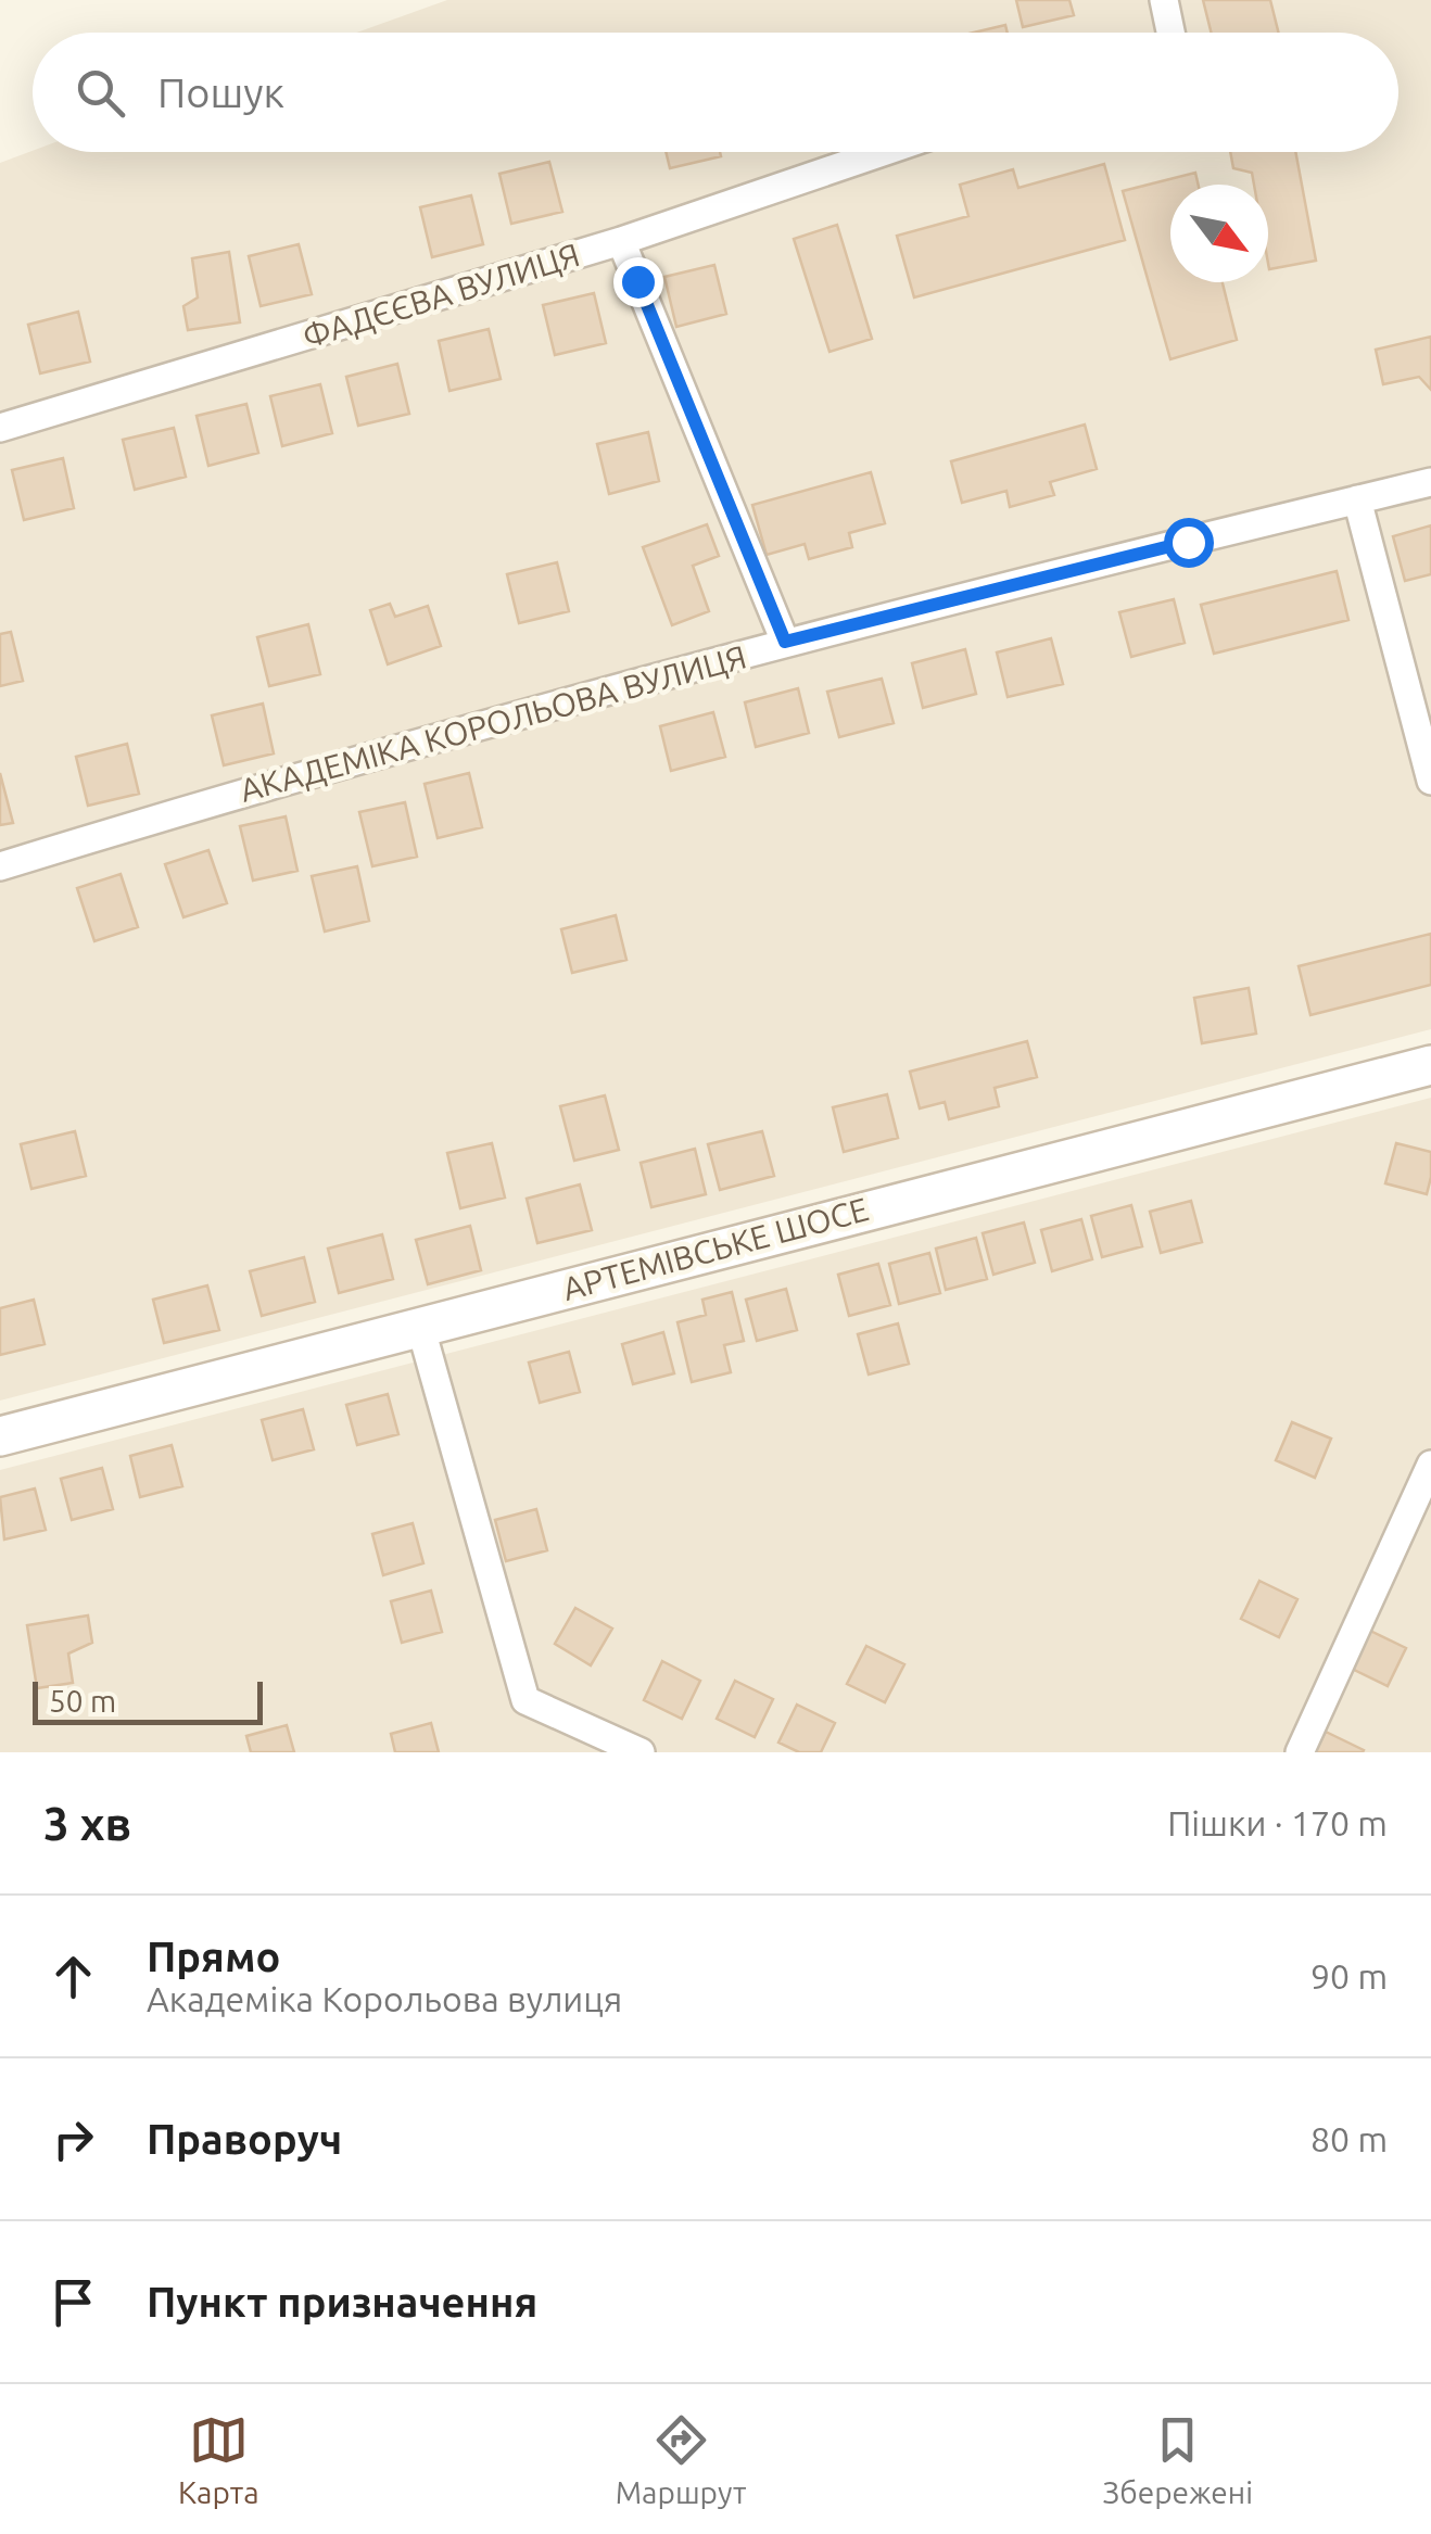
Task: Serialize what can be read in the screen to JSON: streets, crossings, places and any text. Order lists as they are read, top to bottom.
{
  "streets": {
    "main road": ["АРТЕМІВСЬКЕ ШОСЕ"],
    "street": ["ФАДЄЄВА ВУЛИЦЯ", "АКАДЕМІКА КОРОЛЬОВА ВУЛИЦЯ"]
  },
  "scale_bar": "50 m",
  "north": "bottom right",
  "page": {
    "search": "Пошук",
    "scale": "50 m",
    "heading": ["3 хв", "Пішки · 170 m"],
    "list": [
      ["Прямо", "Академіка Корольова вулиця", "90 m"],
      ["Праворуч", "80 m"],
      "Пункт призначення"
    ],
    "nav": ["Карта", "Маршрут", "Збережені"]
  }
}
